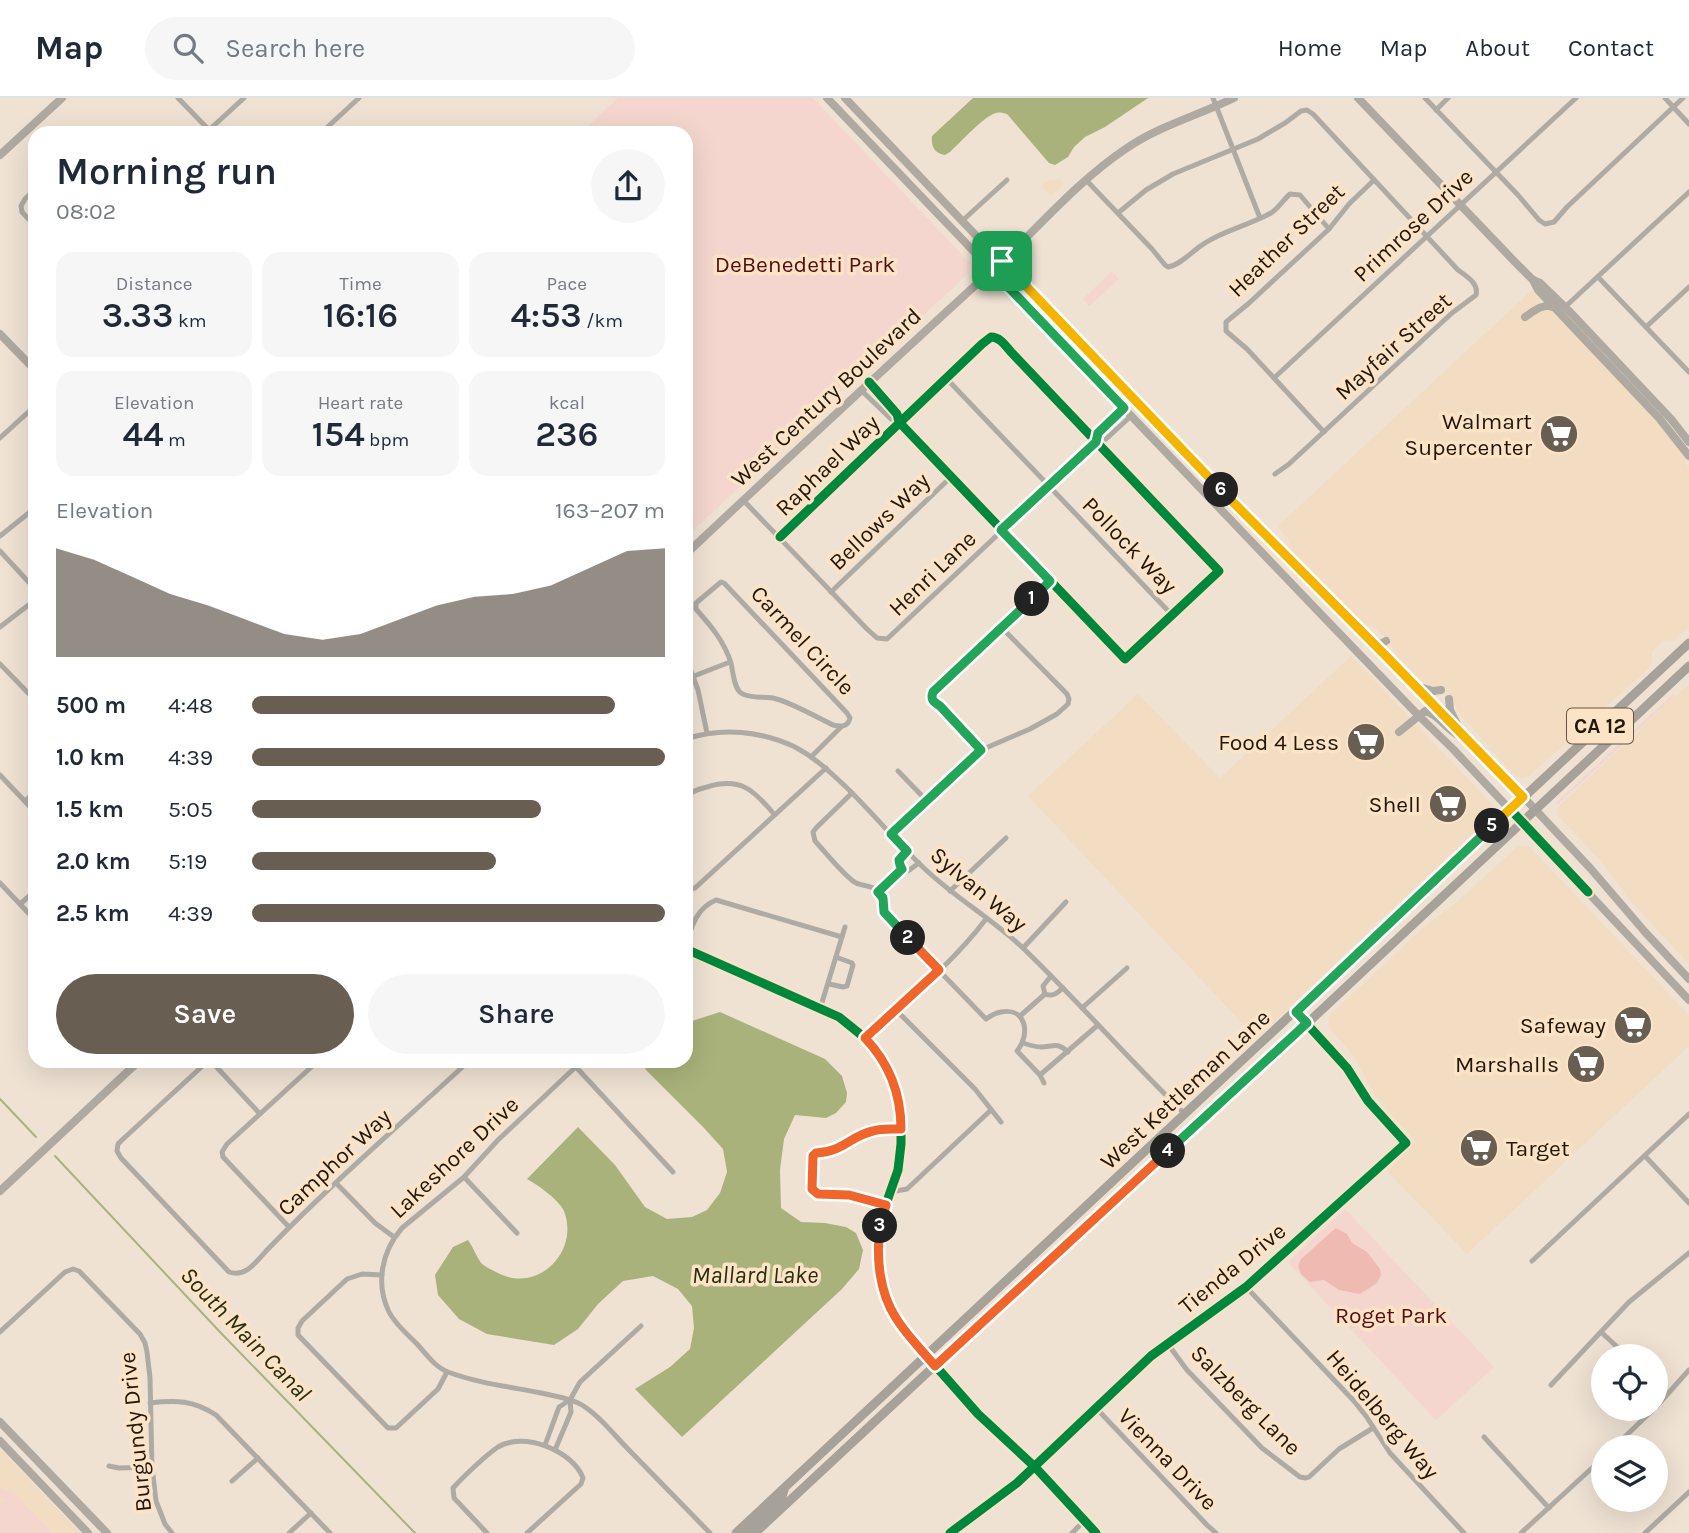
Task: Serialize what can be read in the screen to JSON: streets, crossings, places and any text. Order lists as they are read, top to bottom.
{
  "streets": {
    "main road": ["West Century Boulevard", "CA 12", "West Kettleman Lane"],
    "street": [
      "Primrose Drive",
      "Heather Street",
      "Mayfair Street",
      "Raphael Way",
      "Bellows Way",
      "Pollock Way",
      "Henri Lane",
      "Carmel Circle",
      "Sylvan Way",
      "Lakeshore Drive",
      "Camphor Way",
      "Tienda Drive",
      "Salzberg Lane",
      "Heidelberg Way",
      "Burgundy Drive",
      "Vienna Drive"
    ]
  },
  "crossings": [
    ["Primrose Drive", "Heather Street"],
    ["Primrose Drive", "Mayfair Street"],
    ["Raphael Way", "Pollock Way"],
    ["Raphael Way", "Henri Lane"],
    ["Bellows Way", "Henri Lane"],
    ["Pollock Way", "Henri Lane"],
    ["Sylvan Way", "West Kettleman Lane"],
    ["West Kettleman Lane", "Tienda Drive"],
    ["Tienda Drive", "Salzberg Lane"],
    ["Tienda Drive", "Heidelberg Way"],
    ["Tienda Drive", "Vienna Drive"],
    ["Salzberg Lane", "Heidelberg Way"]
  ],
  "water": ["Mallard Lake", "South Main Canal"],
  "parks": ["DeBenedetti Park", "Roget Park"],
  "places": {
    "supermarket": [
      "Walmart Supercenter",
      "Food 4 Less",
      "Shell",
      "Safeway",
      "Marshalls",
      "Target"
    ]
  },
  "page": {
    "header": "Map",
    "search": "Search here",
    "nav": [
      "Home",
      "Map",
      "About",
      "Contact"
    ],
    "heading": ["Morning run", "08:02"],
    "stats": [
      ["Distance", "3.33 km"],
      ["Time", "16:16"],
      ["Pace", "4:53 /km"],
      ["Elevation", "44 m"],
      ["Heart rate", "154 bpm"],
      ["kcal", "236"]
    ],
    "pins": [
      "6",
      "1",
      "5",
      "2",
      "4",
      "3"
    ],
    "chart": ["Elevation", "163–207 m"],
    "list": [
      {
        "name": "500 m",
        "note": "4:48"
      },
      {
        "name": "1.0 km",
        "note": "4:39"
      },
      {
        "name": "1.5 km",
        "note": "5:05"
      },
      {
        "name": "2.0 km",
        "note": "5:19"
      },
      {
        "name": "2.5 km",
        "note": "4:39"
      }
    ],
    "buttons": ["Save", "Share"]
  }
}
